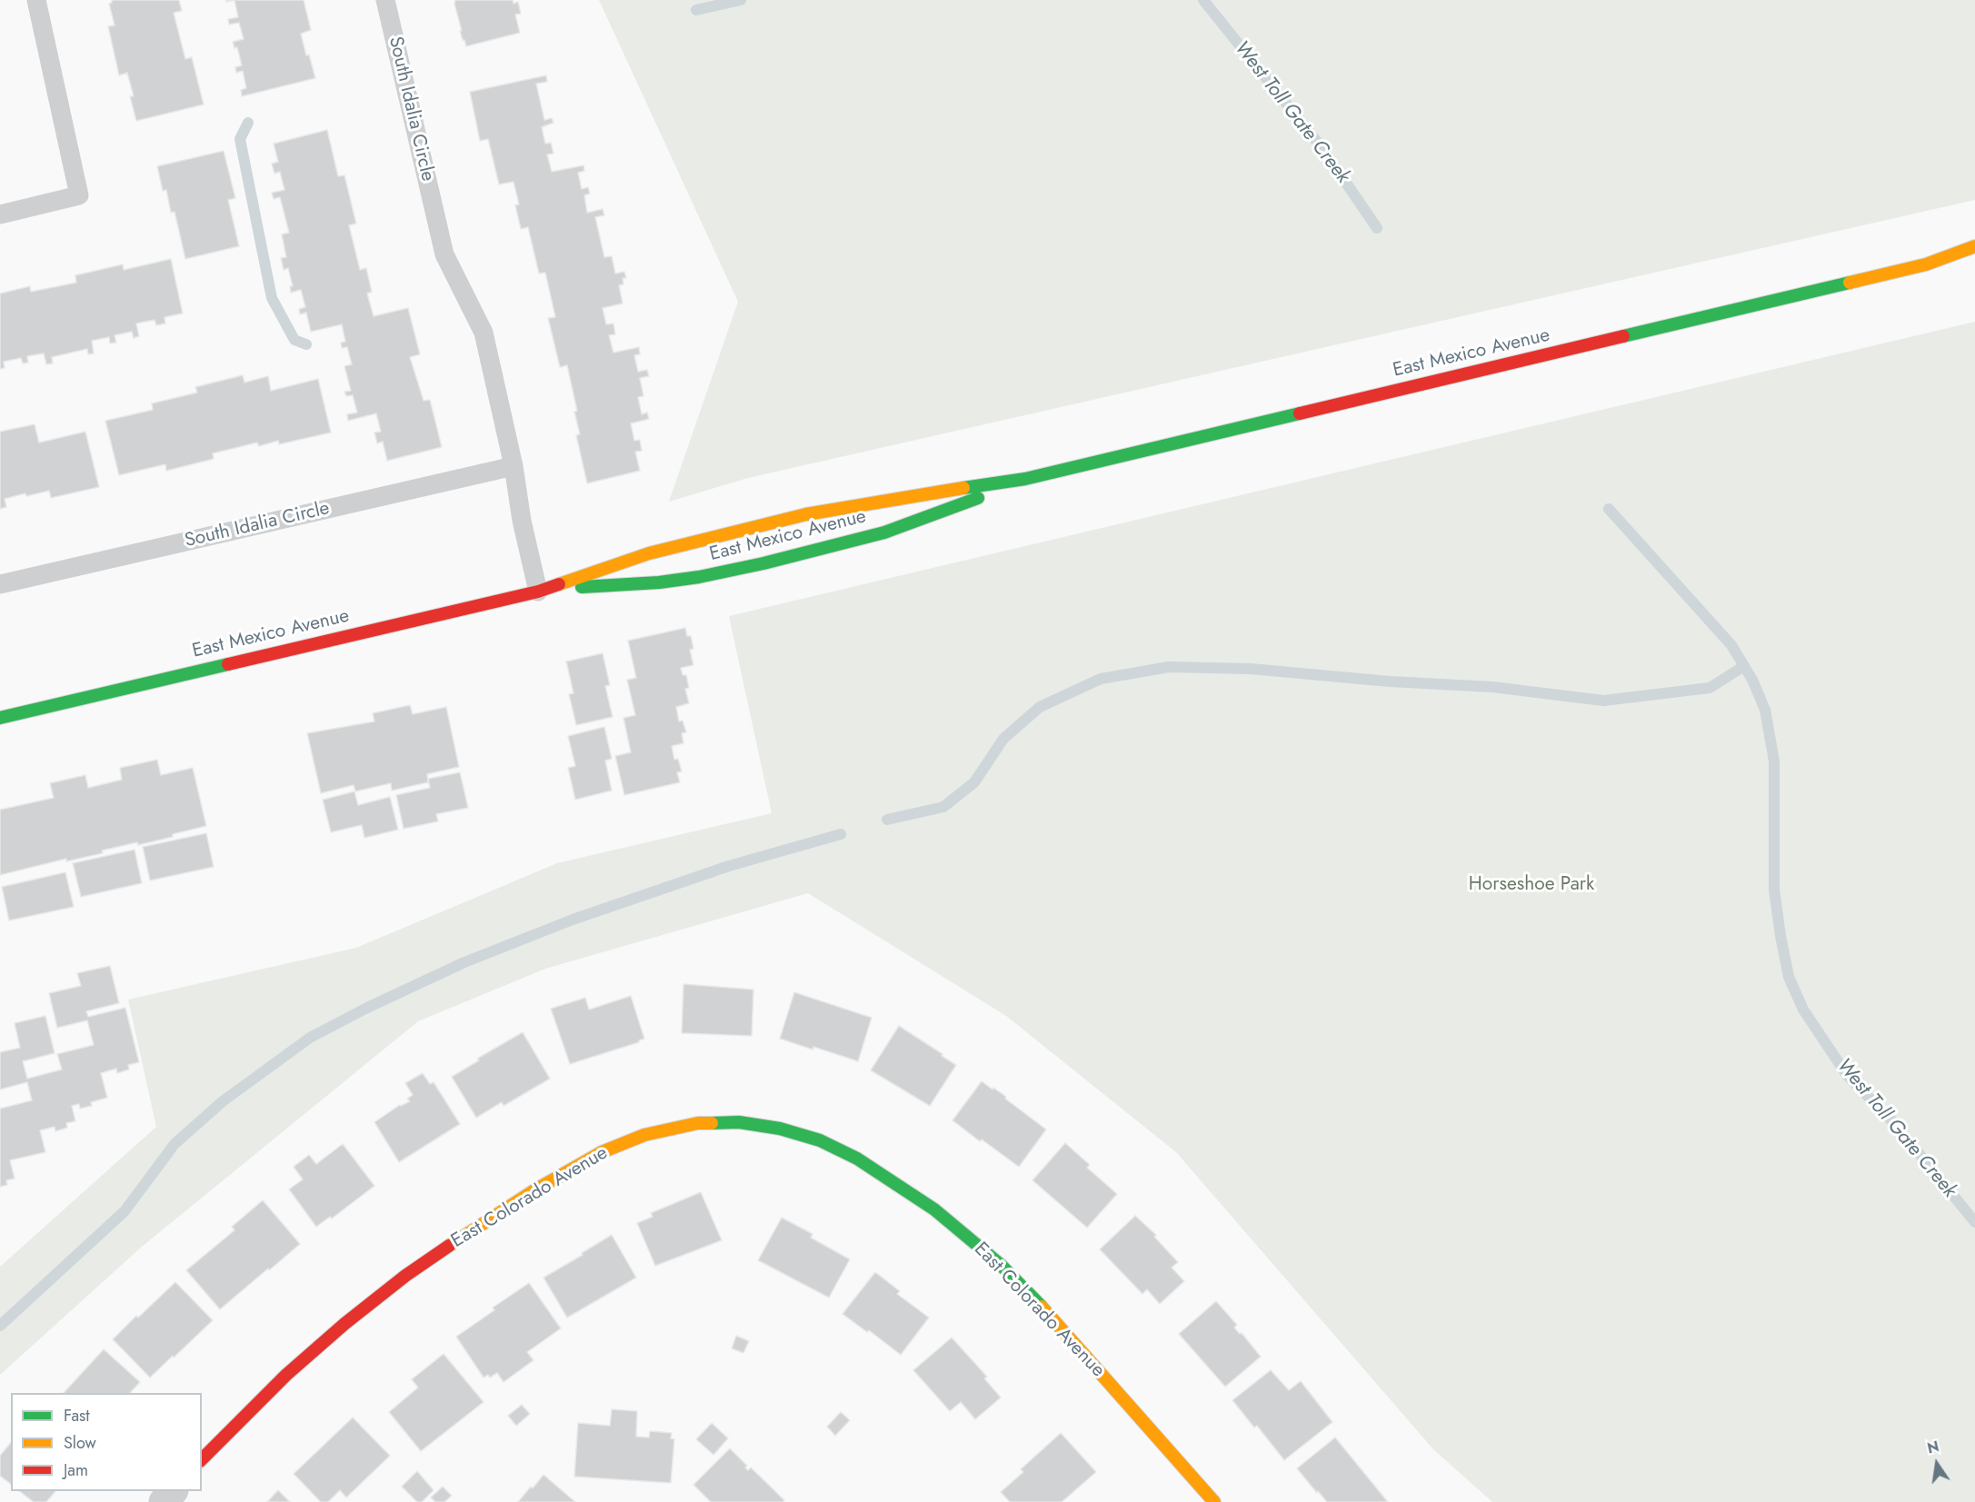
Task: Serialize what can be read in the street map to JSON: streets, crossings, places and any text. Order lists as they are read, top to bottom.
{
  "streets": {
    "street": ["East Mexico Avenue", "East Colorado Avenue"],
    "lane": ["South Idalia Circle"]
  },
  "crossings": [
    ["South Idalia Circle", "East Mexico Avenue"]
  ],
  "water": ["West Toll Gate Creek"],
  "parks": ["Horseshoe Park"],
  "legend": ["Fast", "Slow", "Jam"],
  "north": "top"
}
